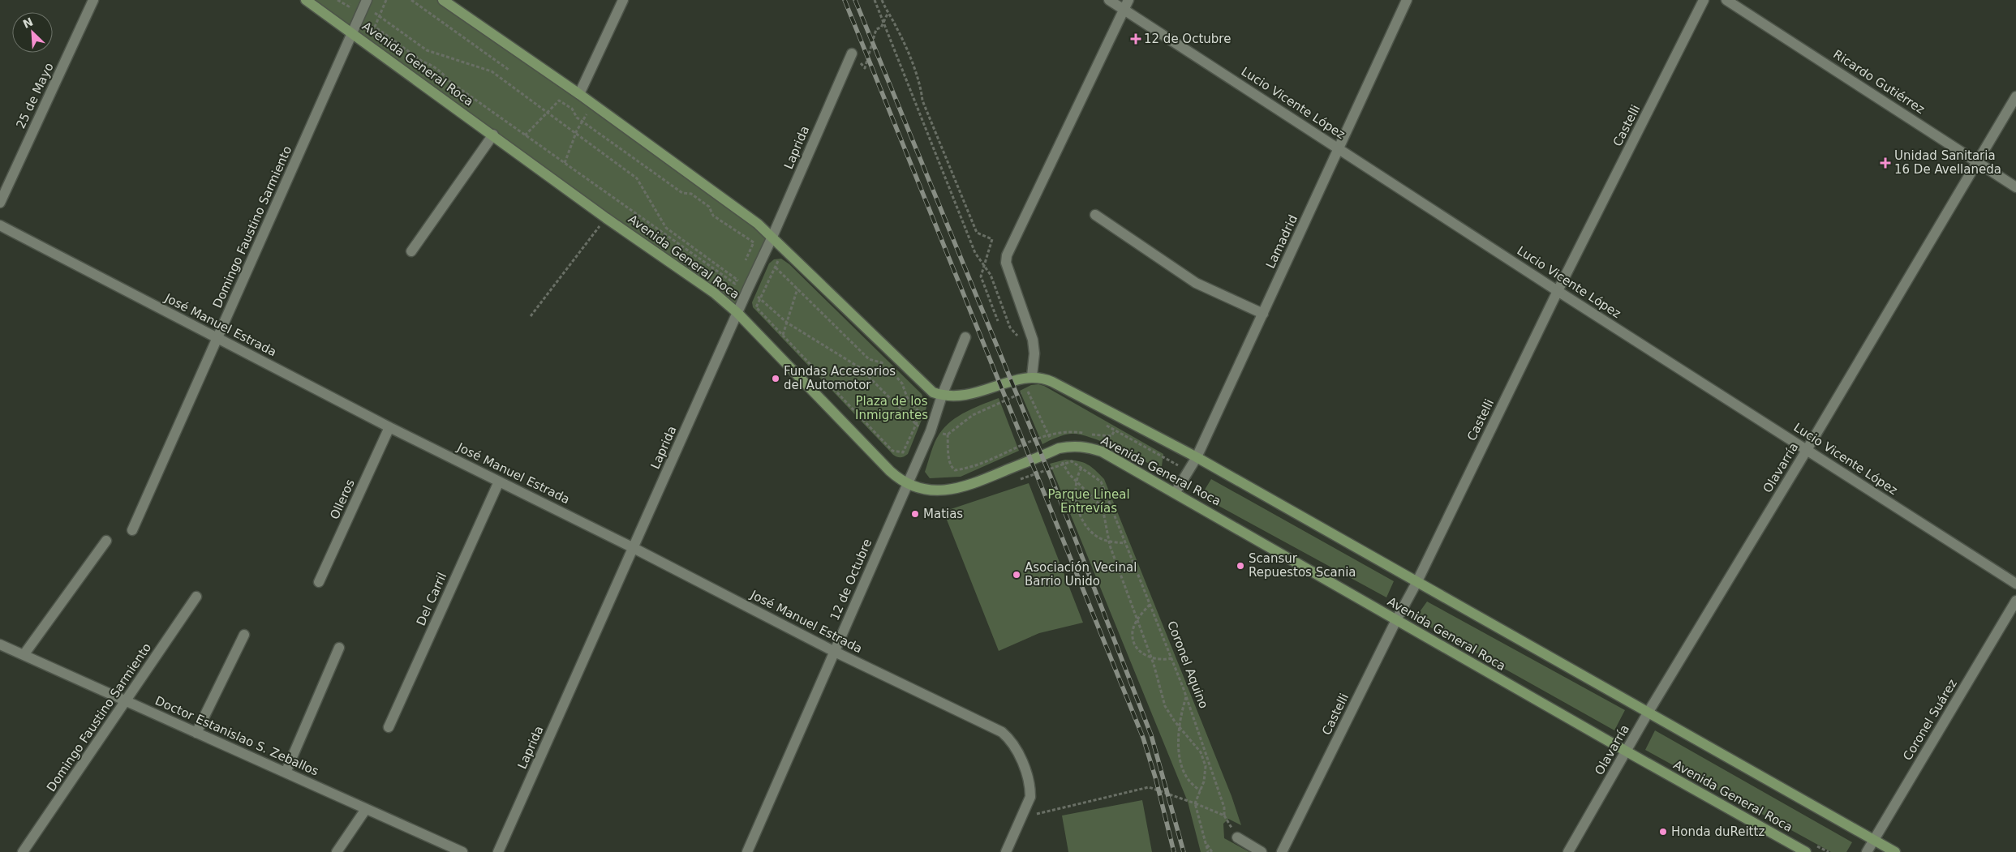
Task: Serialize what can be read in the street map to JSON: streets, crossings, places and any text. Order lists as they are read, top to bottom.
{
  "streets": {
    "main road": ["Avenida General Roca"],
    "street": [
      "Ricardo Gutiérrez",
      "25 de Mayo",
      "Lucio Vicente López",
      "Castelli",
      "Laprida",
      "Domingo Faustino Sarmiento",
      "Lamadrid",
      "José Manuel Estrada",
      "Olavarría",
      "Olleros",
      "12 de Octubre",
      "Del Carril",
      "Coronel Suárez",
      "Doctor Estanislao S. Zeballos"
    ],
    "path": ["Coronel Aquino"]
  },
  "crossings": [
    ["Avenida General Roca", "Castelli"],
    ["Avenida General Roca", "Laprida"],
    ["Avenida General Roca", "Domingo Faustino Sarmiento"],
    ["Avenida General Roca", "Lamadrid"],
    ["Avenida General Roca", "Olavarría"],
    ["Avenida General Roca", "12 de Octubre"],
    ["Ricardo Gutiérrez", "Olavarría"],
    ["Lucio Vicente López", "Castelli"],
    ["Lucio Vicente López", "Lamadrid"],
    ["Lucio Vicente López", "Olavarría"],
    ["Laprida", "José Manuel Estrada"],
    ["Domingo Faustino Sarmiento", "José Manuel Estrada"],
    ["Domingo Faustino Sarmiento", "Doctor Estanislao S. Zeballos"],
    ["José Manuel Estrada", "Olleros"],
    ["José Manuel Estrada", "12 de Octubre"],
    ["José Manuel Estrada", "Del Carril"]
  ],
  "parks": ["Plaza de los Inmigrantes", "Parque Lineal Entrevías"],
  "places": {
    "health": ["12 de Octubre", "Unidad Sanitaria 16 De Avellaneda"],
    "other": [
      "Fundas Accesorios del Automotor",
      "Matias",
      "Scansur Repuestos Scania",
      "Asociación Vecinal Barrio Unido",
      "Honda duReittz"
    ]
  },
  "north": "top left"
}
